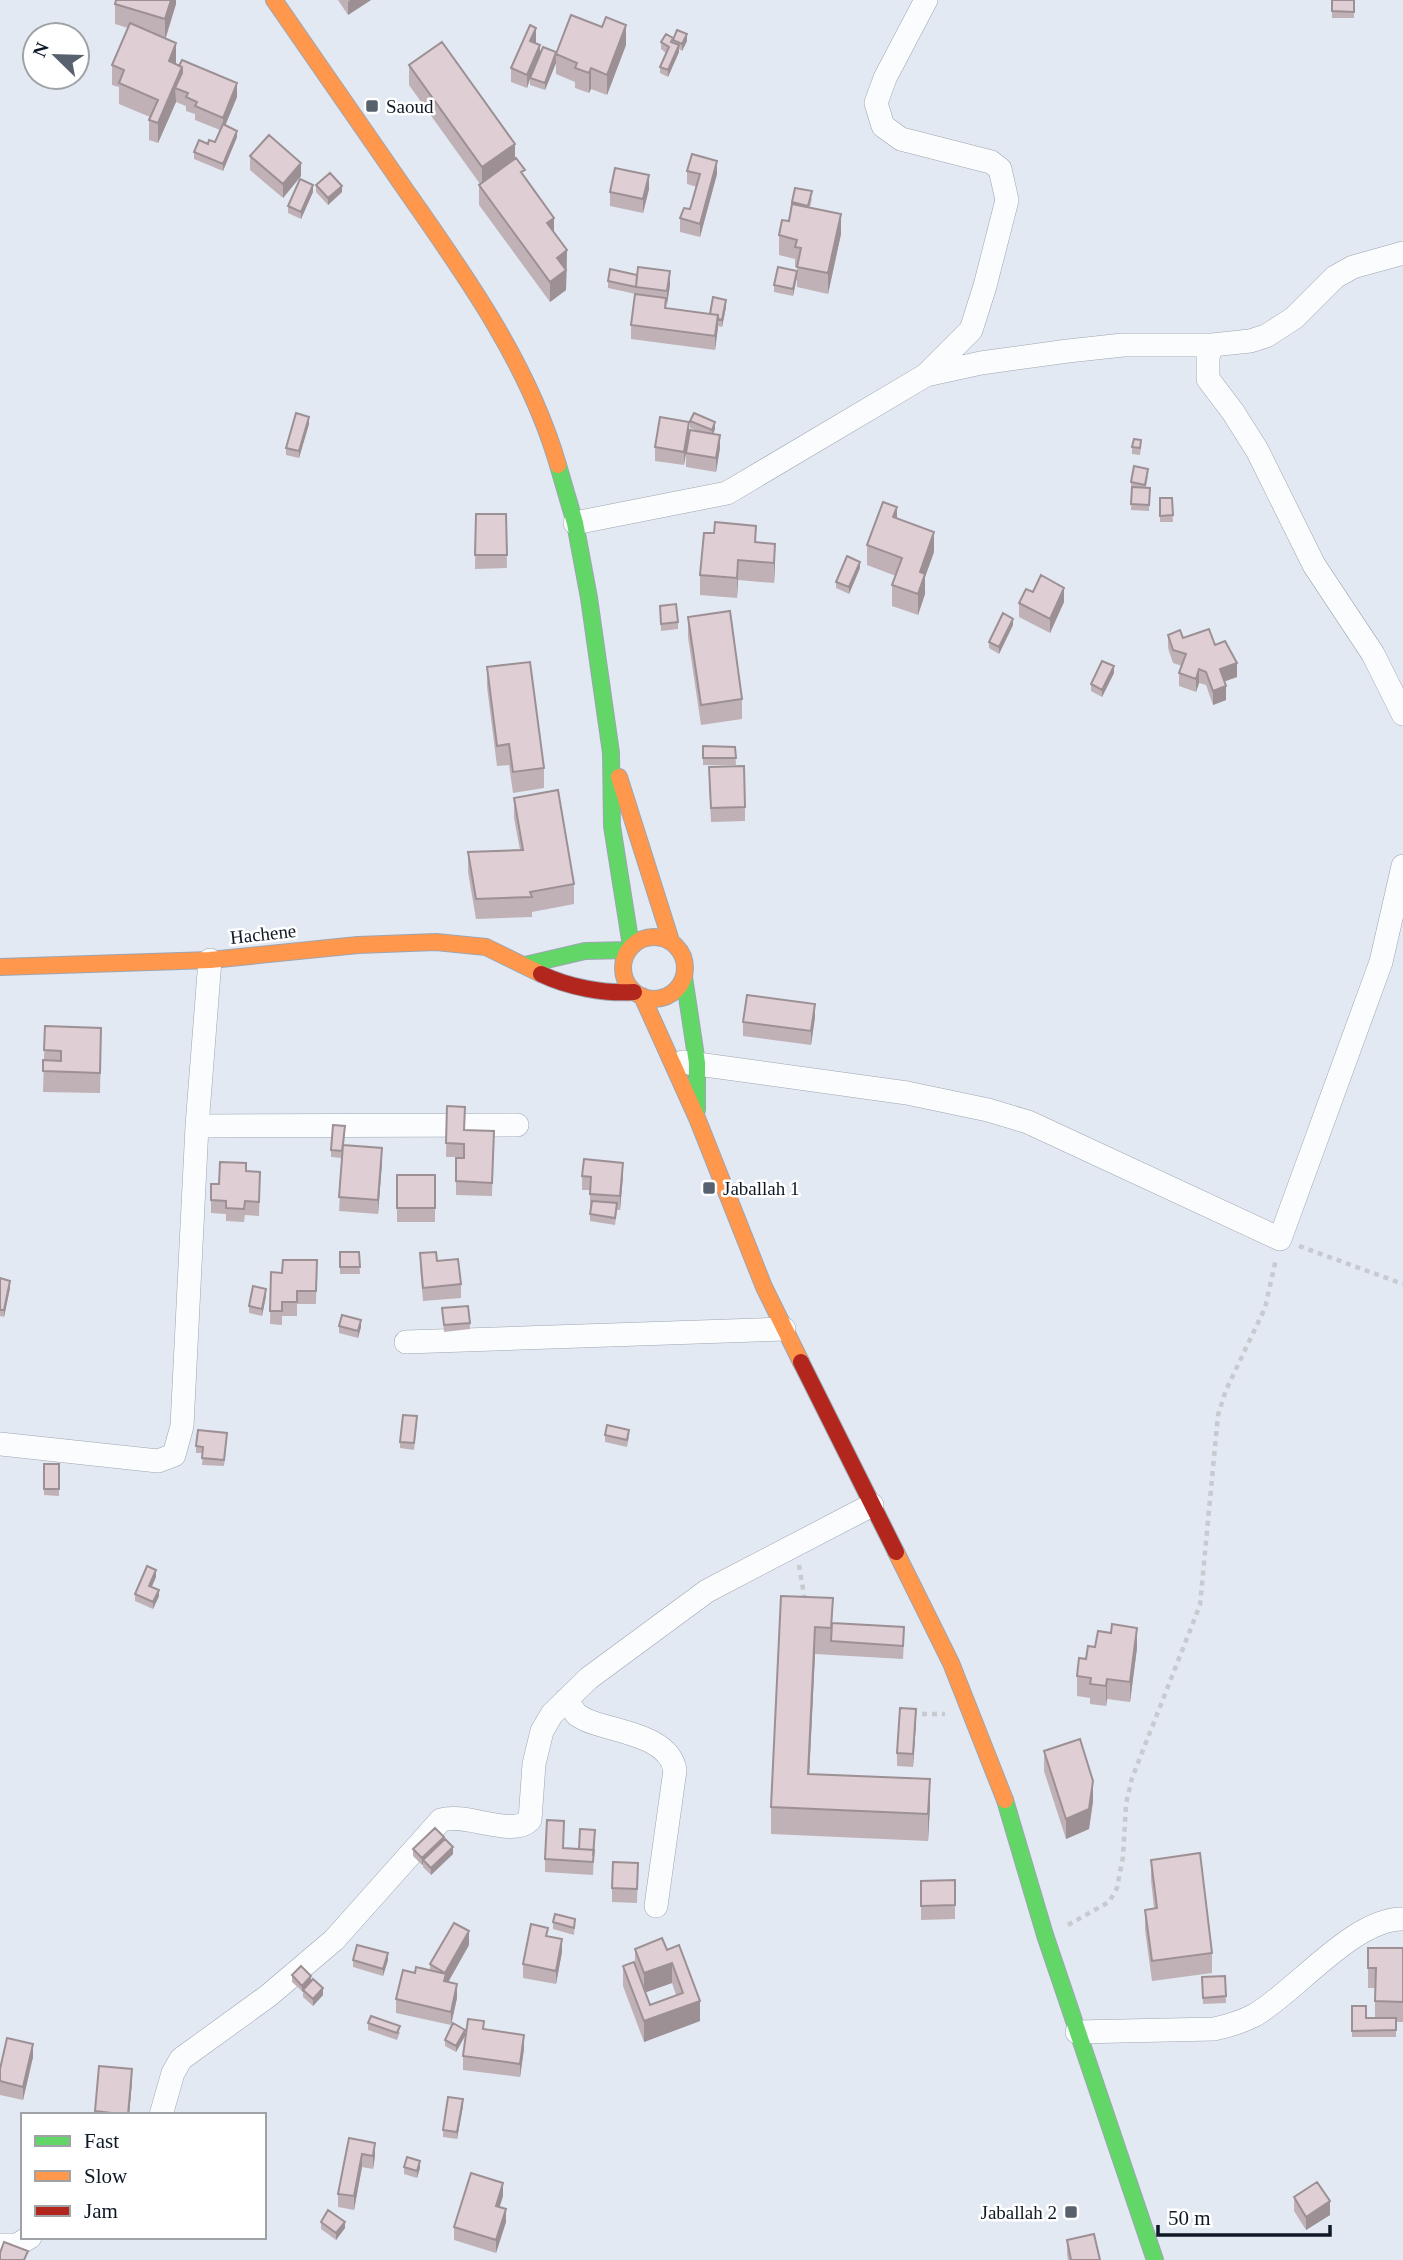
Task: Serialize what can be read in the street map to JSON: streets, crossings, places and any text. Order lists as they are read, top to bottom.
{
  "streets": {
    "main road": ["Hachene"]
  },
  "places": {
    "transit": ["Saoud", "Jaballah 1", "Jaballah 2"]
  },
  "legend": ["Fast", "Slow", "Jam"],
  "scale_bar": "50 m",
  "north": "top left"
}
